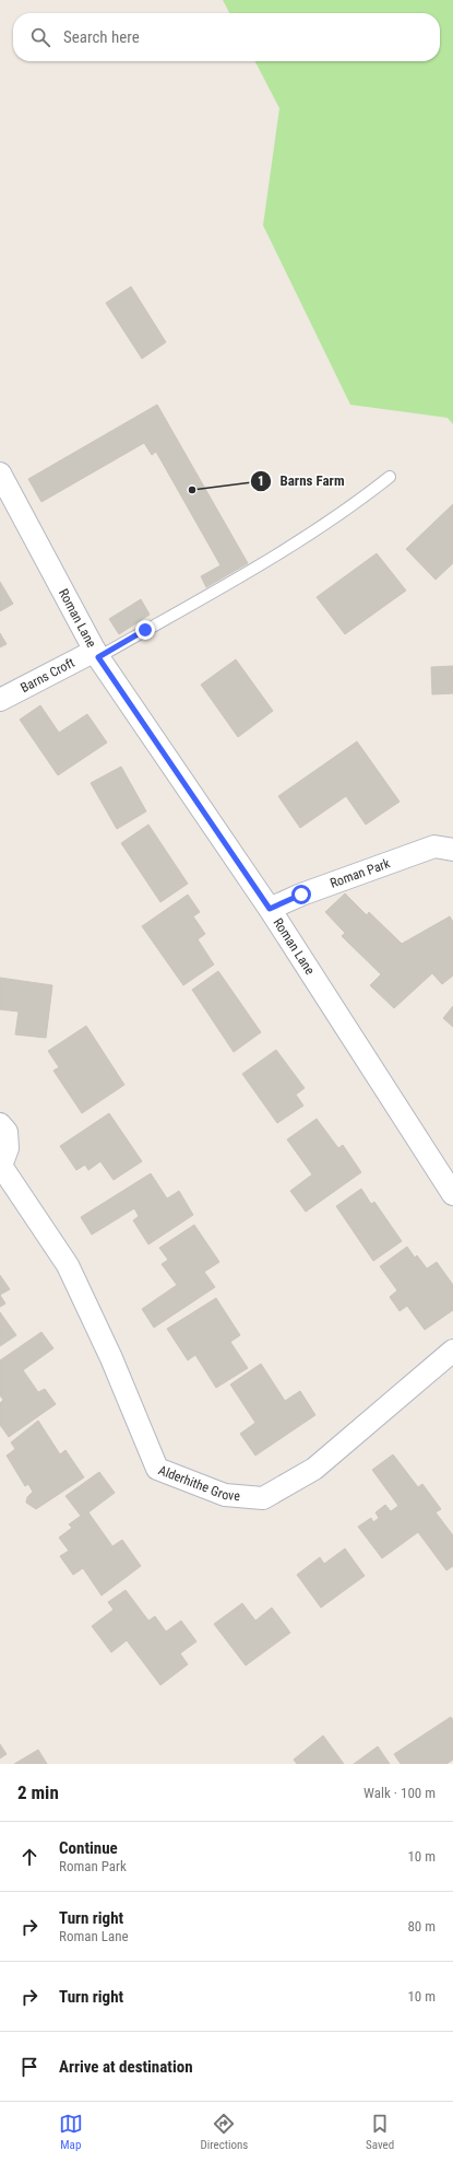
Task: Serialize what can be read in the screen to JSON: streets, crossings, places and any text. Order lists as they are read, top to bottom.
{
  "streets": {
    "street": [
      "Roman Lane",
      "Barns Croft",
      "Roman Park",
      "Alderhithe Grove"
    ]
  },
  "crossings": [
    ["Roman Lane", "Barns Croft"],
    ["Roman Lane", "Roman Park"]
  ],
  "places": ["Barns Farm"],
  "page": {
    "search": "Search here",
    "heading": ["2 min", "Walk · 100 m"],
    "list": [
      ["Continue", "Roman Park", "10 m"],
      ["Turn right", "Roman Lane", "80 m"],
      ["Turn right", "10 m"],
      "Arrive at destination"
    ],
    "nav": ["Map", "Directions", "Saved"]
  }
}
